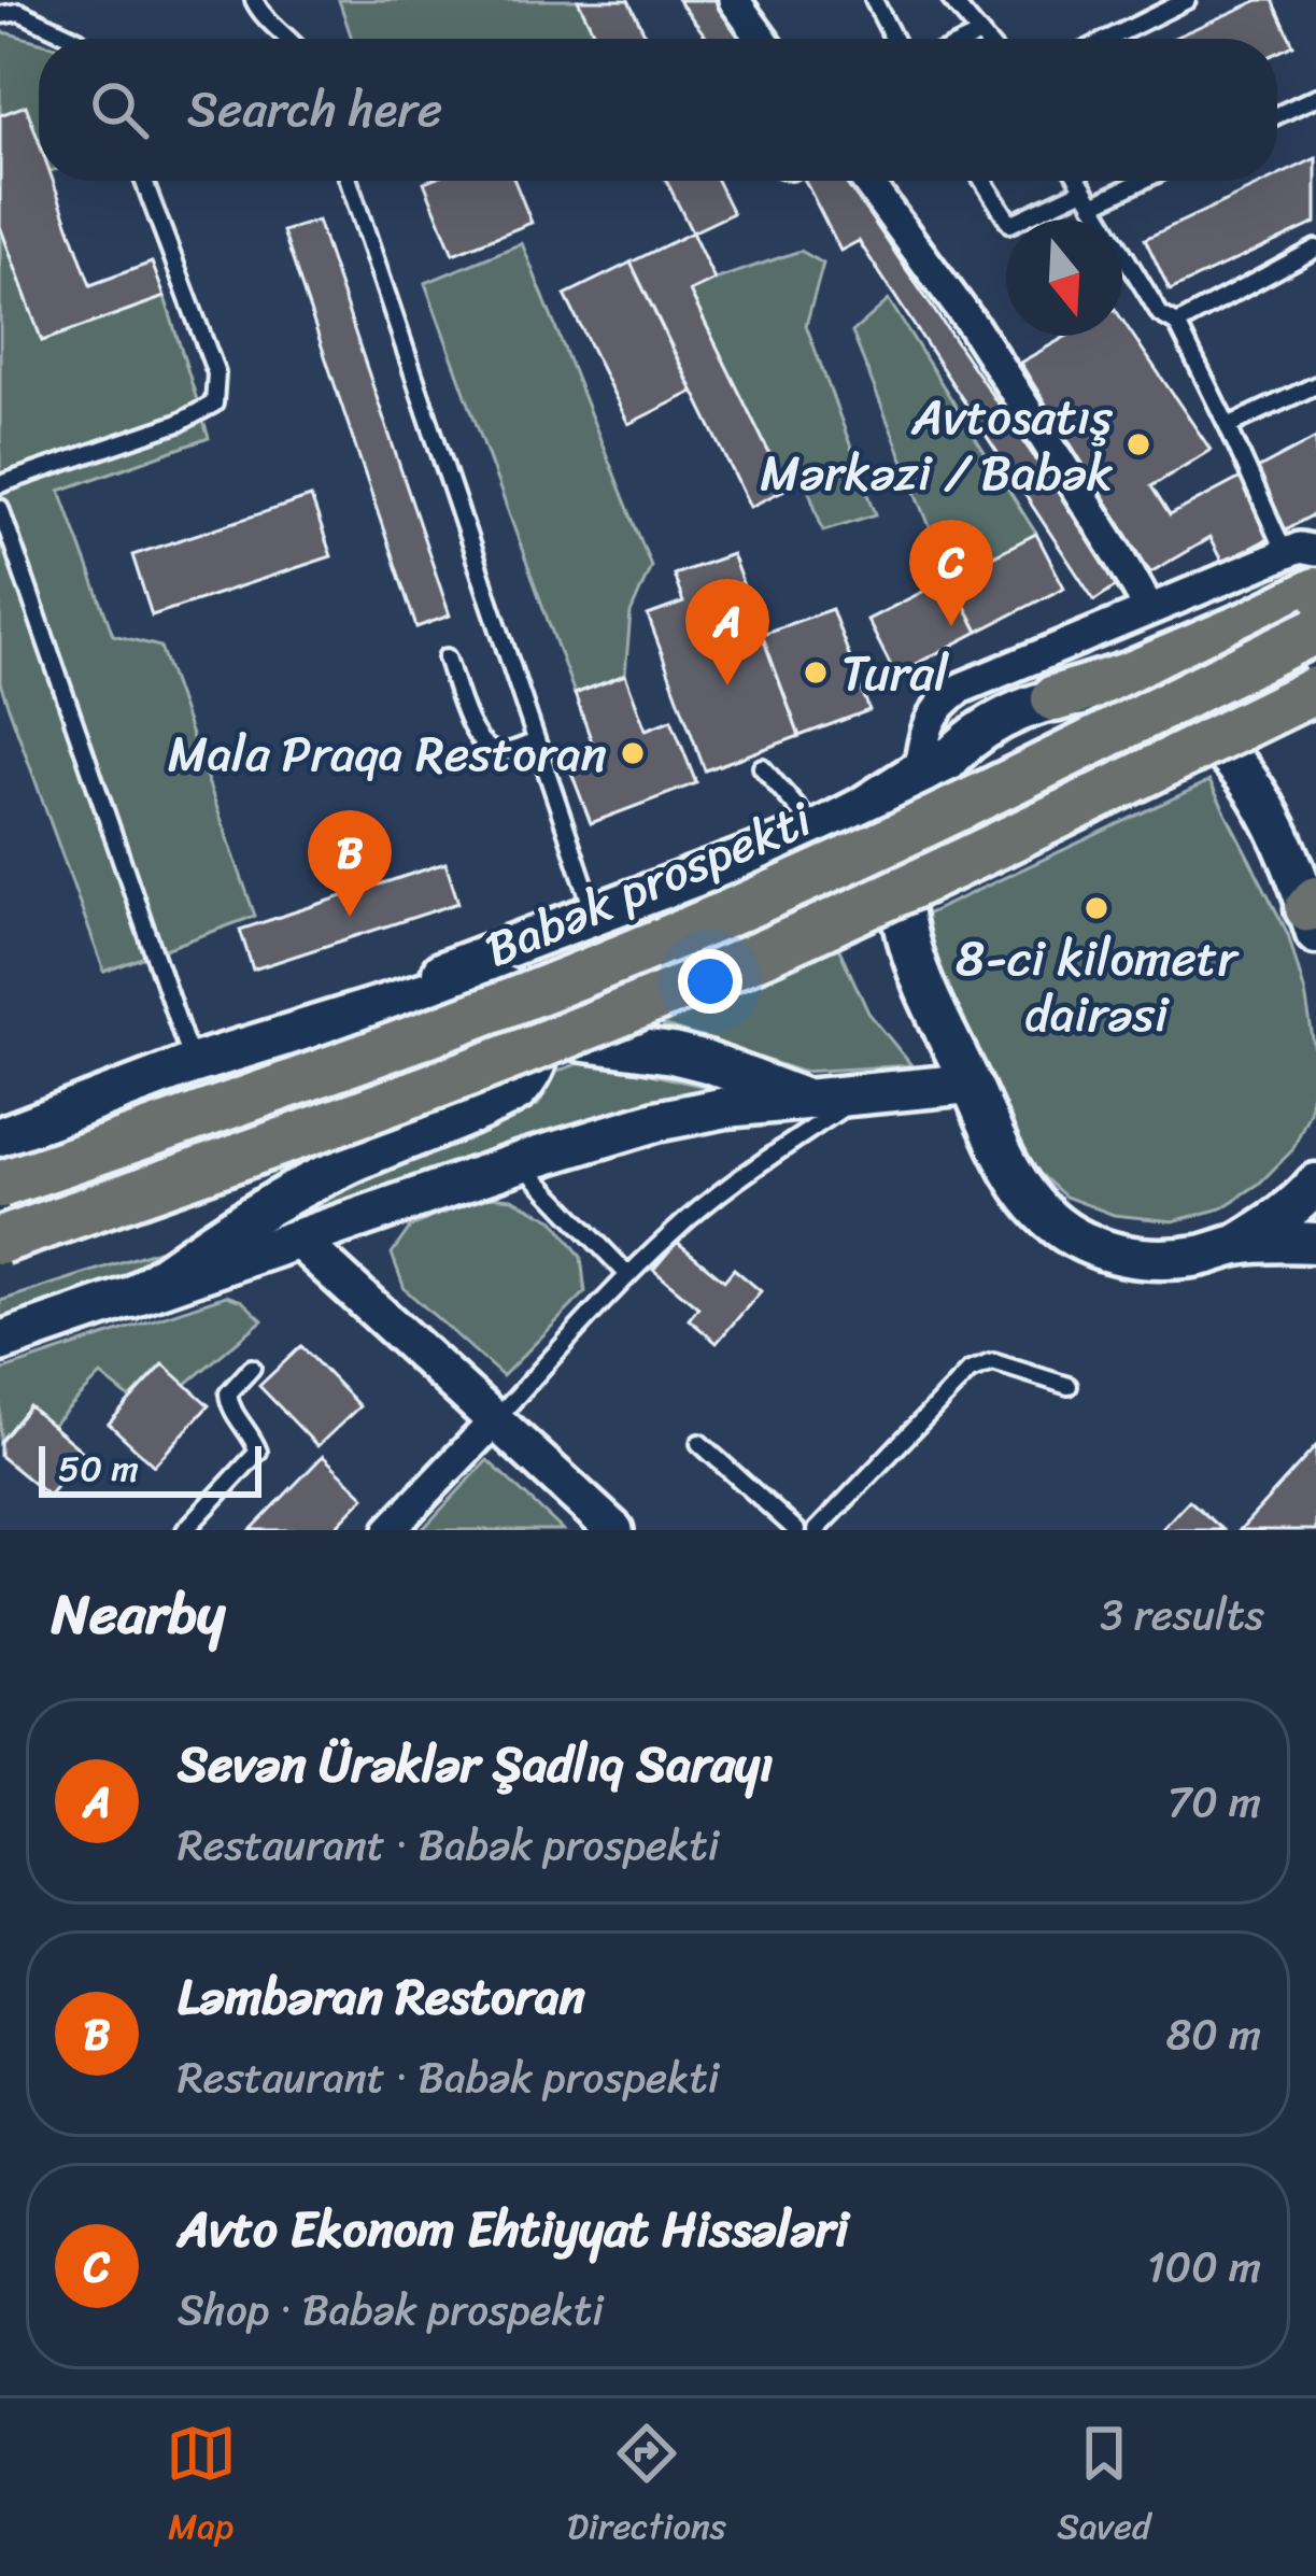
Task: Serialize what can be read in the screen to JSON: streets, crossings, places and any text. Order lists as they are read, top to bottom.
{
  "streets": {
    "main road": ["Babək prospekti"]
  },
  "places": [
    "Avtosatış Mərkəzi / Babək",
    "Tural",
    "Mala Praqa Restoran",
    "8-ci kilometr dairəsi"
  ],
  "scale_bar": "50 m",
  "north": "bottom",
  "page": {
    "search": "Search here",
    "pins": ["C", "A", "B"],
    "scale": "50 m",
    "heading": ["Nearby", "3 results"],
    "list": [
      {
        "mark": "A",
        "name": "Sevən Ürəklər Şadlıq Sarayı",
        "note": "Restaurant · Babək prospekti",
        "value": "70 m"
      },
      {
        "mark": "B",
        "name": "Ləmbəran Restoran",
        "note": "Restaurant · Babək prospekti",
        "value": "80 m"
      },
      {
        "mark": "C",
        "name": "Avto Ekonom Ehtiyyat Hissələri",
        "note": "Shop · Babək prospekti",
        "value": "100 m"
      }
    ],
    "nav": ["Map", "Directions", "Saved"]
  }
}
